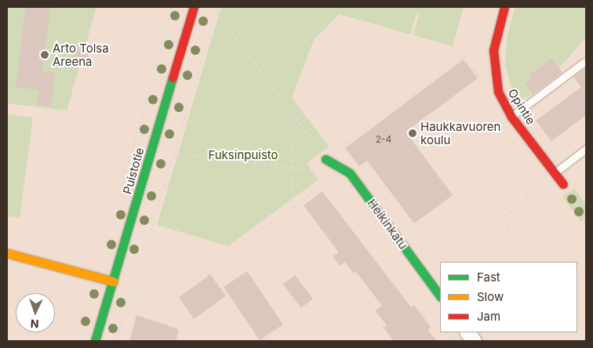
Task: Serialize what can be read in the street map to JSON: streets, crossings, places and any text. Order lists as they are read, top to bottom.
{
  "streets": {
    "street": ["Opintie", "Puistotie", "Heikinkatu"]
  },
  "parks": ["Fuksinpuisto"],
  "places": ["Arto Tolsa Areena", "Haukkavuoren koulu"],
  "house_numbers": ["2-4"],
  "legend": ["Fast", "Slow", "Jam"],
  "north": "bottom"
}
